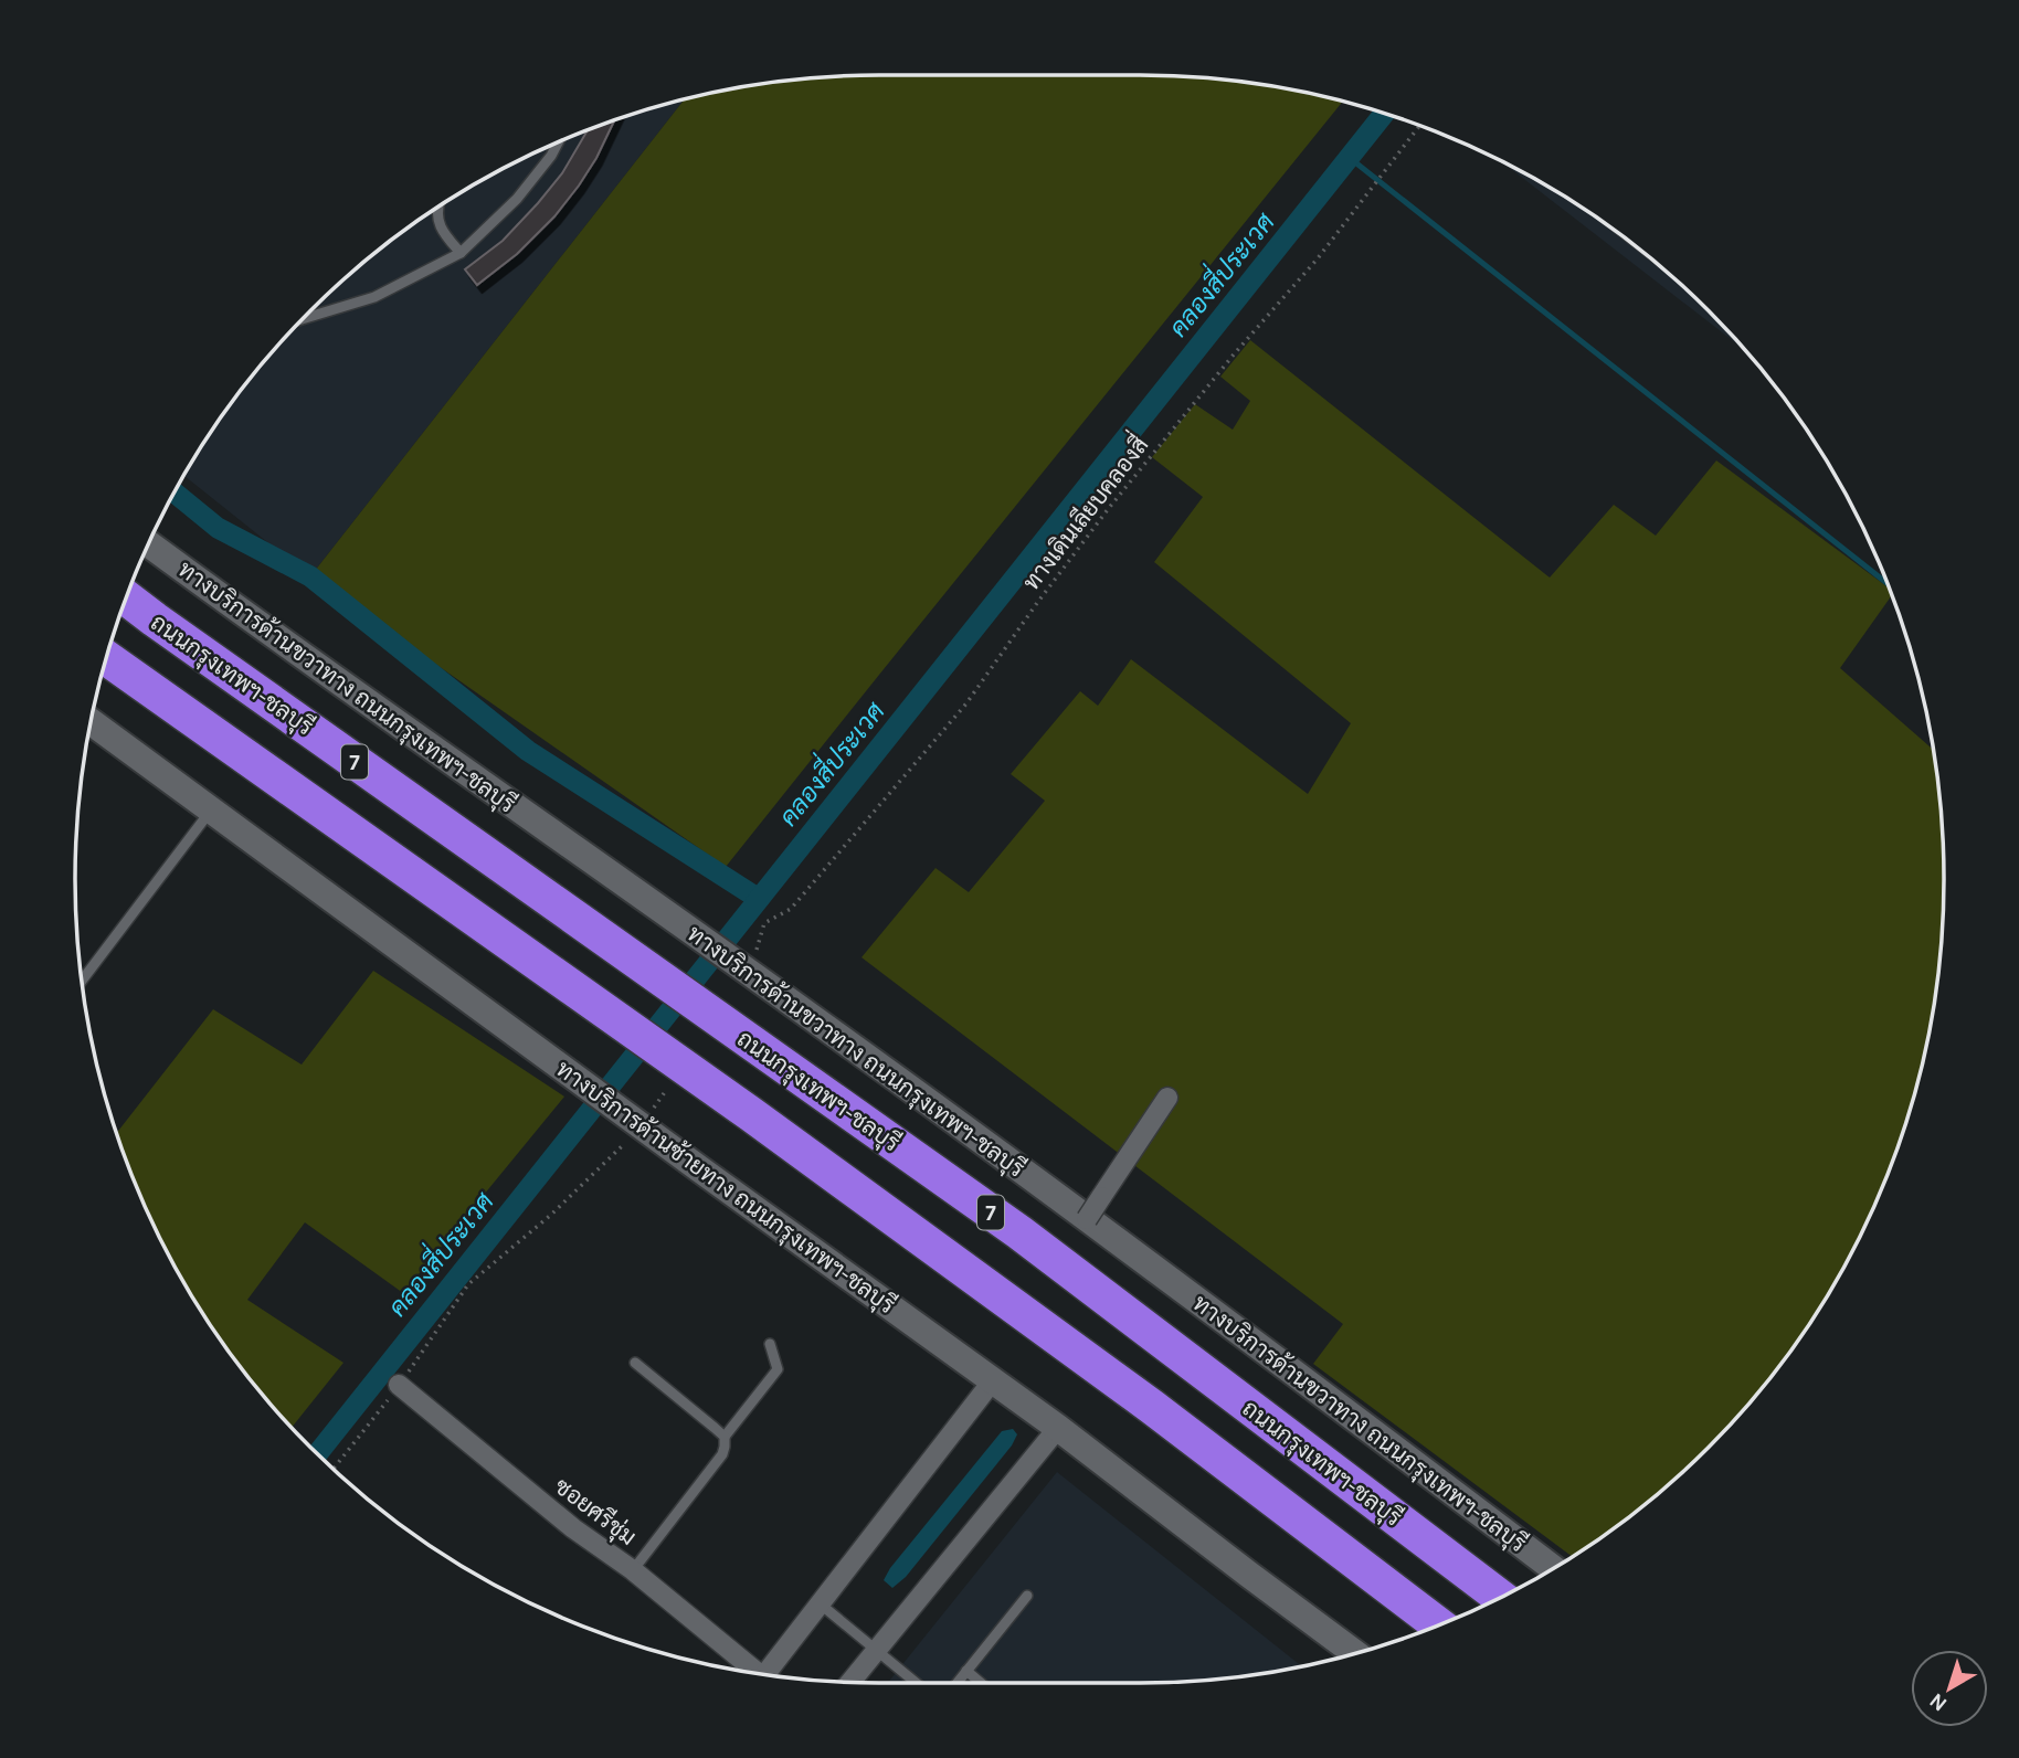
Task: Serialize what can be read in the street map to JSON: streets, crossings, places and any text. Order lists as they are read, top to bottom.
{
  "streets": {
    "highway": ["ถนนกรุงเทพฯ-ชลบุรี", "7"],
    "main road": ["ทางบริการด้านขวาทาง ถนนกรุงเทพฯ-ชลบุรี", "ทางบริการด้านซ้ายทาง ถนนกรุงเทพฯ-ชลบุรี"],
    "street": ["ซอยศรีชุ่ม"],
    "path": ["ทางเดินเลียบคลองสี่"]
  },
  "water": ["คลองสี่ประเวศ"],
  "north": "bottom left"
}
